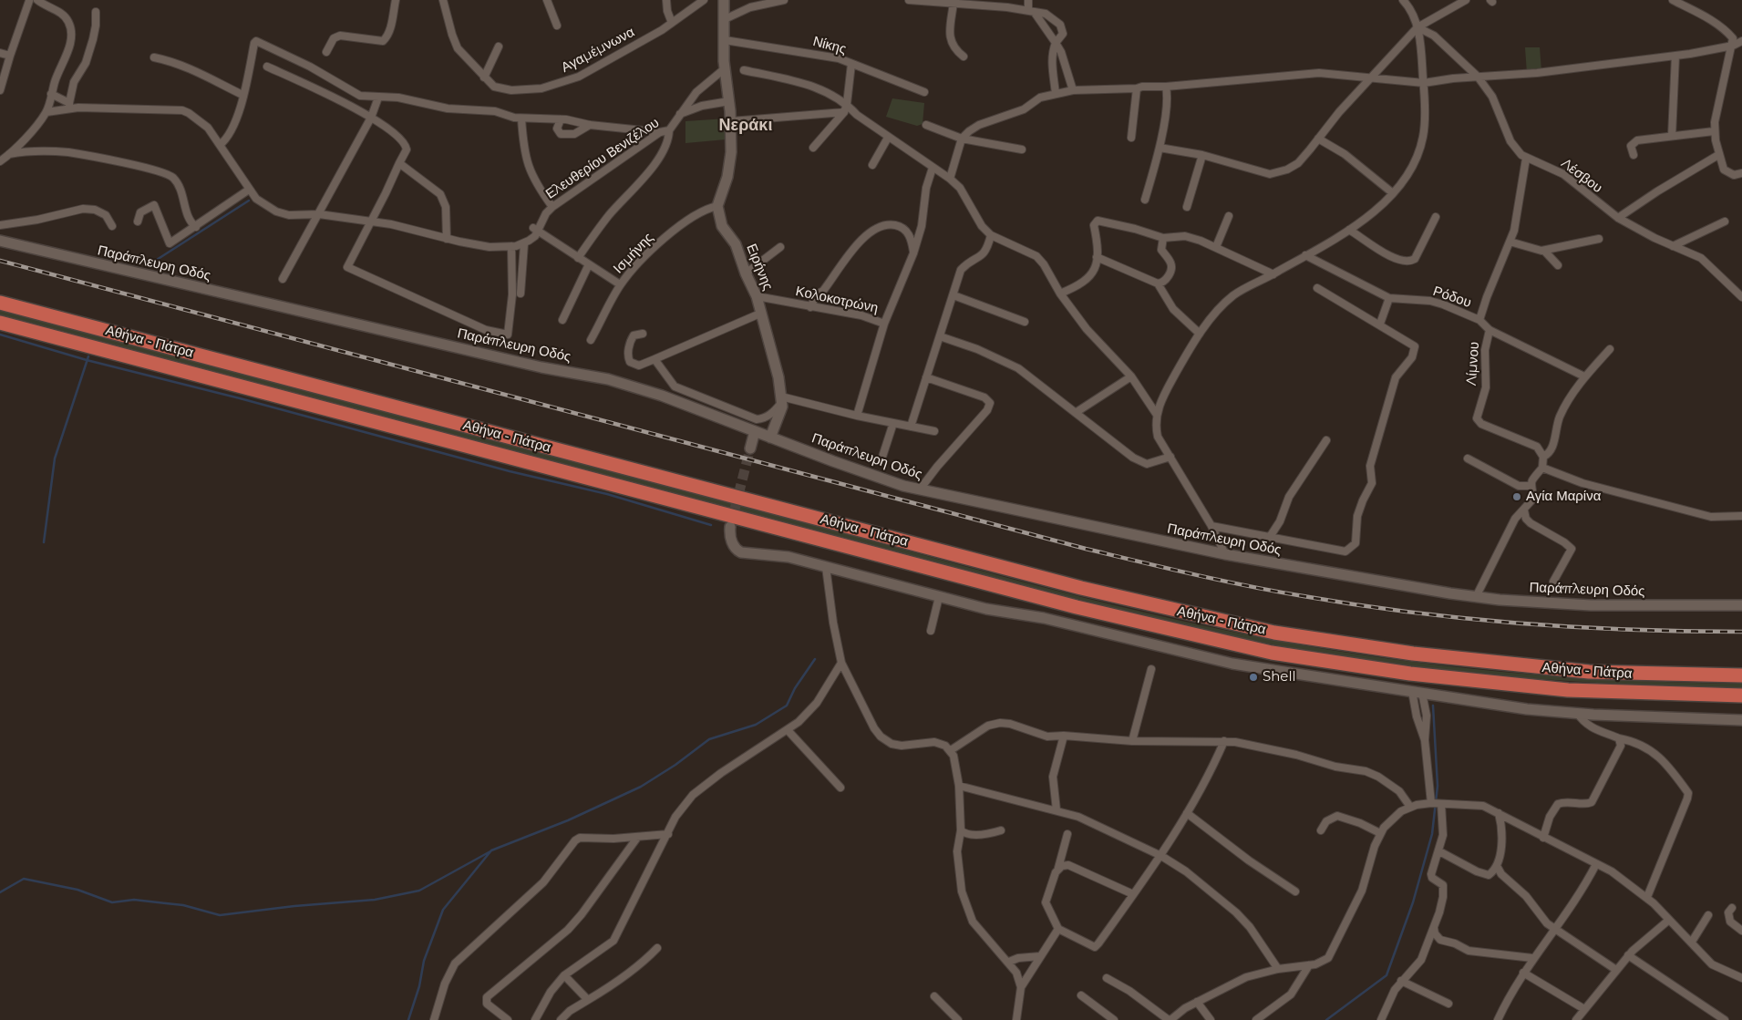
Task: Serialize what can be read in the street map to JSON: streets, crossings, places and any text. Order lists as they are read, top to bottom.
{
  "streets": {
    "highway": ["Αθήνα - Πάτρα"],
    "main road": ["Παράπλευρη Οδός", "Ειρήνης"],
    "street": [
      "Νίκης",
      "Αγαμέμνωνα",
      "Ελευθερίου Βενιζέλου",
      "Λέσβου",
      "Ισμήνης",
      "Ρόδου",
      "Κολοκοτρώνη",
      "Λίμνου"
    ]
  },
  "crossings": [
    ["Ισμήνης", "Ειρήνης"],
    ["Παράπλευρη Οδός", "Ειρήνης"],
    ["Ειρήνης", "Κολοκοτρώνη"],
    ["Ρόδου", "Λίμνου"]
  ],
  "districts": ["Νεράκι"],
  "places": ["Αγία Μαρίνα", "Shell"]
}
